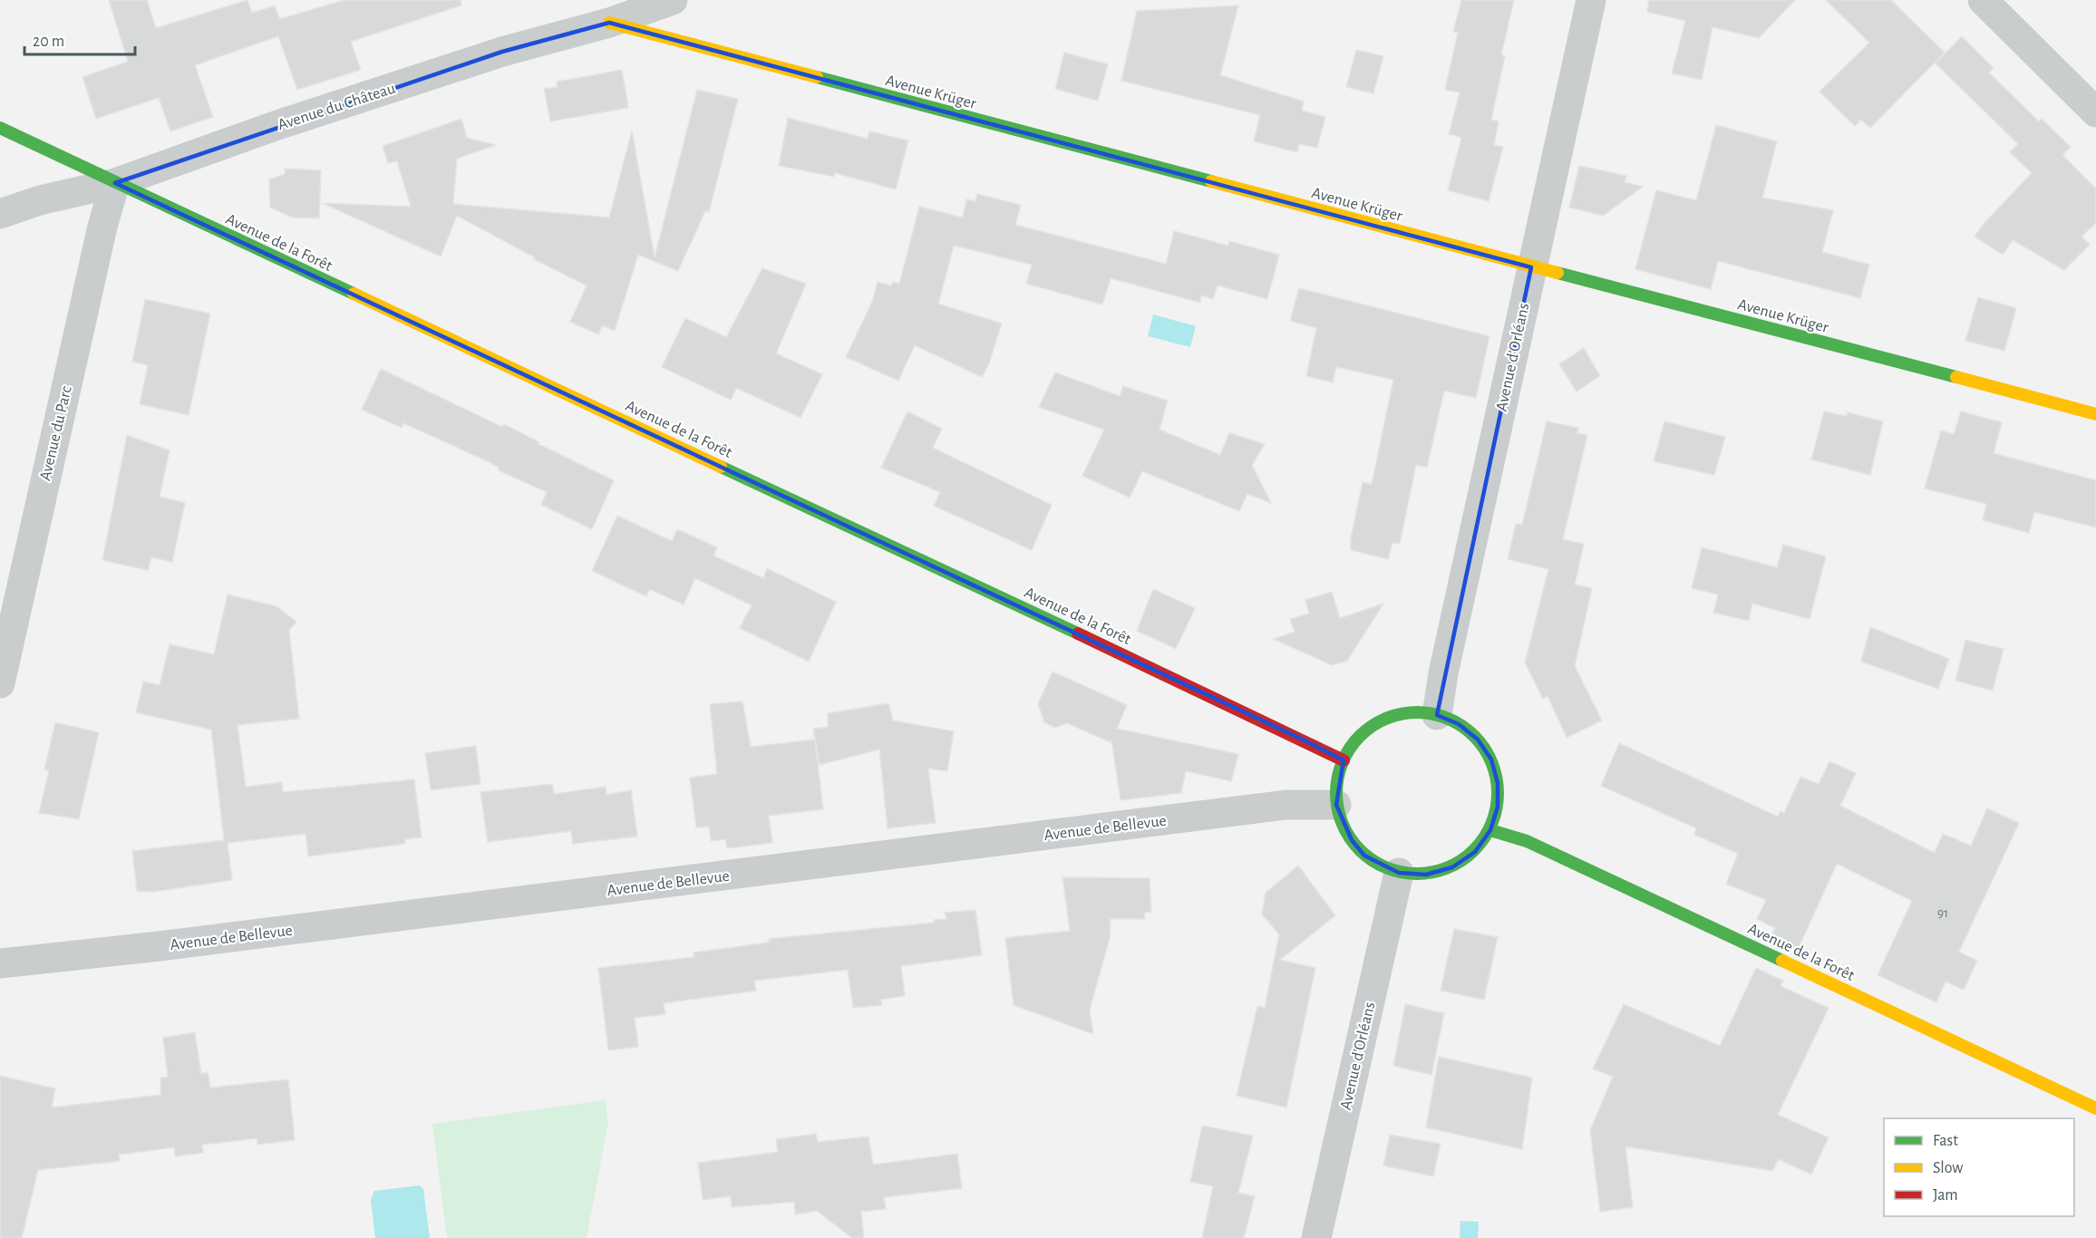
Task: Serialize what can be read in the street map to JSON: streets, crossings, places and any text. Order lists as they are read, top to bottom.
{
  "streets": {
    "street": [
      "Avenue Krüger",
      "Avenue du Château",
      "Avenue de la Forêt",
      "Avenue d'Orléans",
      "Avenue du Parc",
      "Avenue de Bellevue"
    ]
  },
  "crossings": [
    ["Avenue Krüger", "Avenue du Château"],
    ["Avenue Krüger", "Avenue d'Orléans"],
    ["Avenue du Château", "Avenue de la Forêt"],
    ["Avenue du Château", "Avenue du Parc"],
    ["Avenue de la Forêt", "Avenue d'Orléans"],
    ["Avenue de la Forêt", "Avenue du Parc"],
    ["Avenue de la Forêt", "Avenue de Bellevue"],
    ["Avenue d'Orléans", "Avenue de Bellevue"]
  ],
  "house_numbers": ["91"],
  "legend": ["Fast", "Slow", "Jam"],
  "scale_bar": "20 m"
}
